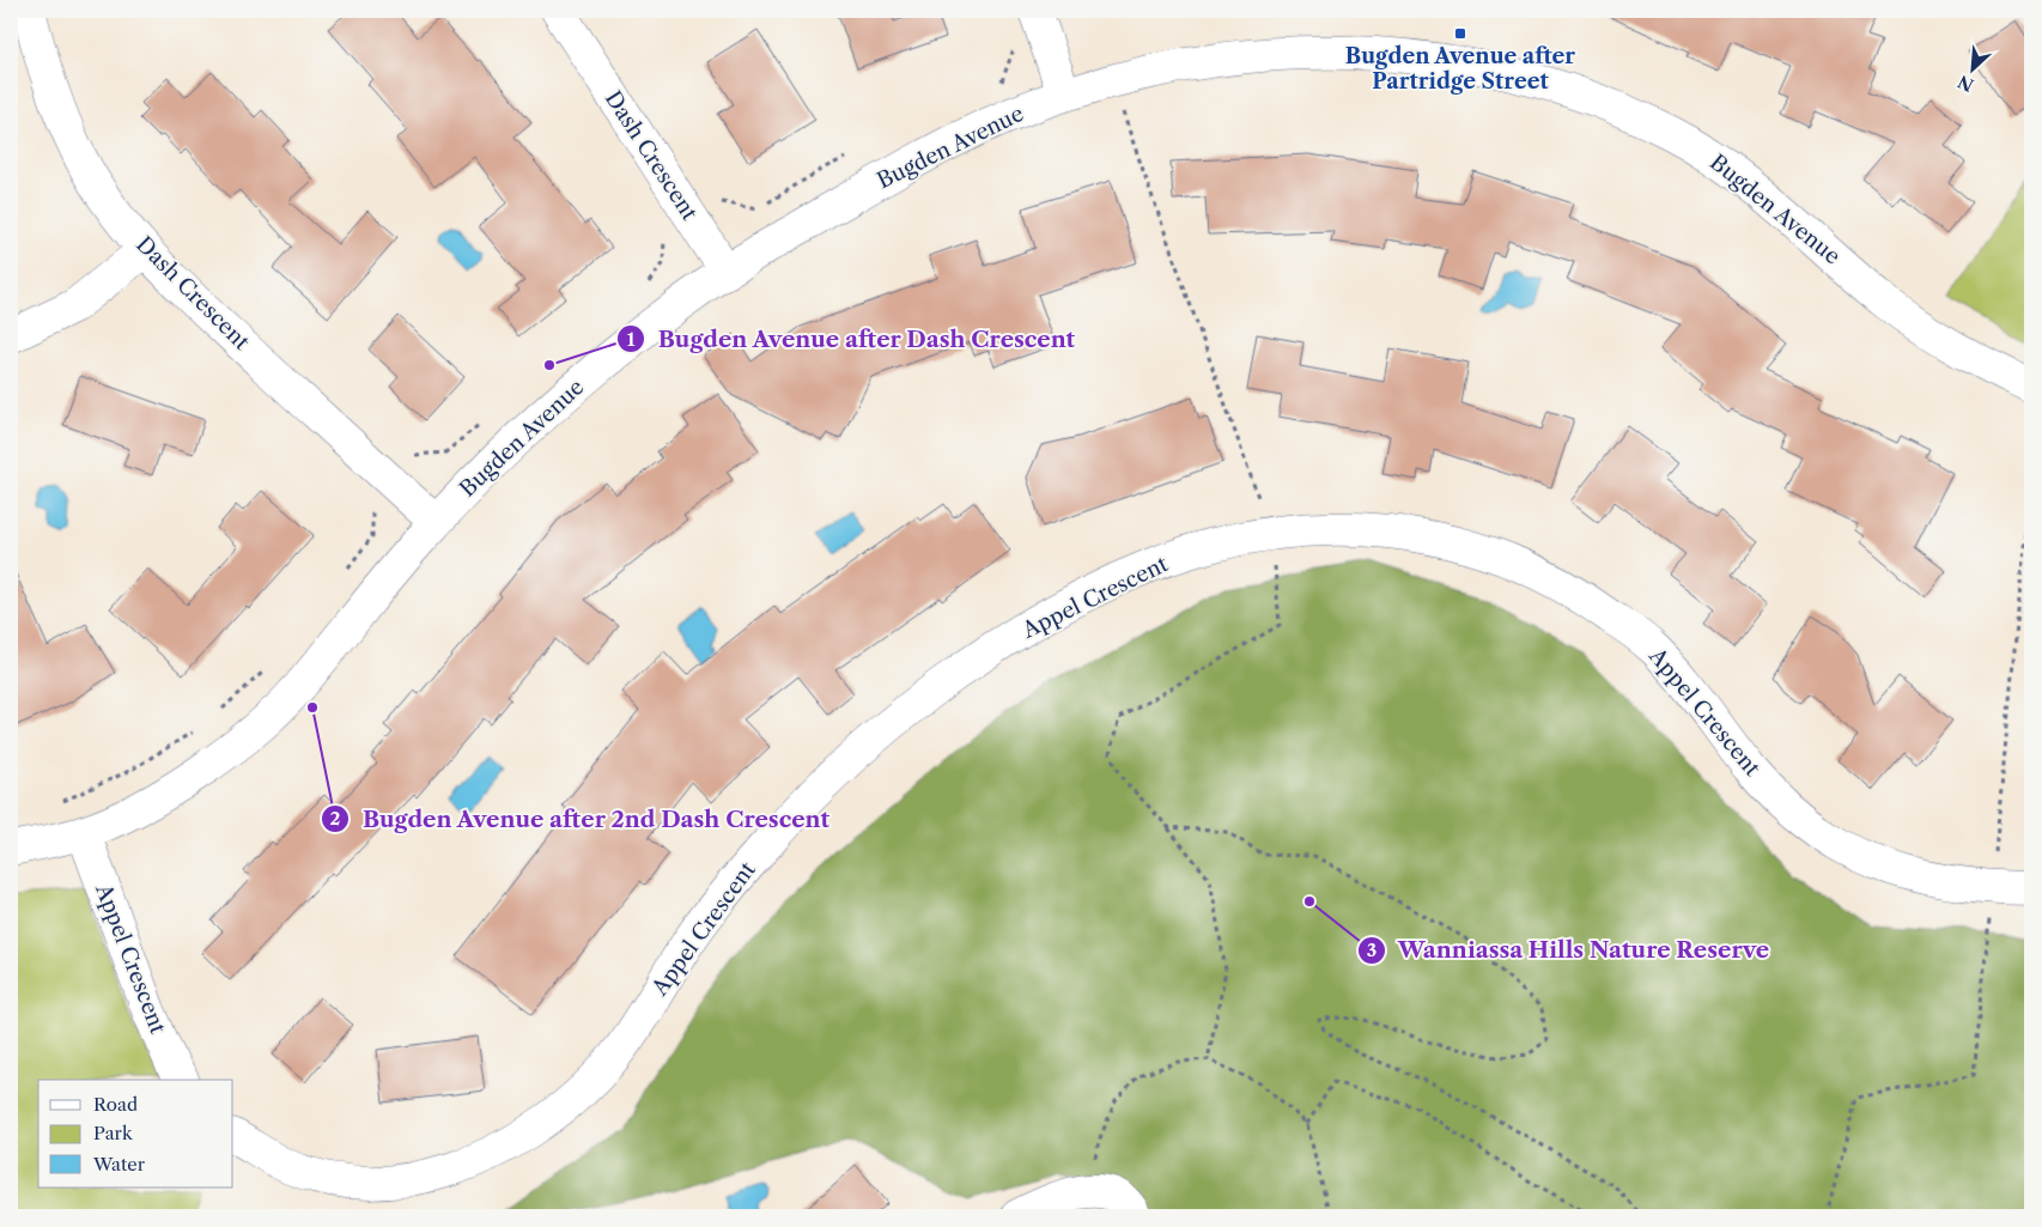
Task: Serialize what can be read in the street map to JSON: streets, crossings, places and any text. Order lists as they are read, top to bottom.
{
  "streets": {
    "street": ["Bugden Avenue", "Dash Crescent", "Appel Crescent"]
  },
  "crossings": [
    ["Bugden Avenue", "Dash Crescent"],
    ["Bugden Avenue", "Appel Crescent"]
  ],
  "places": {
    "transit": ["Bugden Avenue after Partridge Street"],
    "other": ["Bugden Avenue after Dash Crescent", "Bugden Avenue after 2nd Dash Crescent", "Wanniassa Hills Nature Reserve"]
  },
  "legend": ["Road", "Park", "Water"],
  "north": "bottom left"
}
